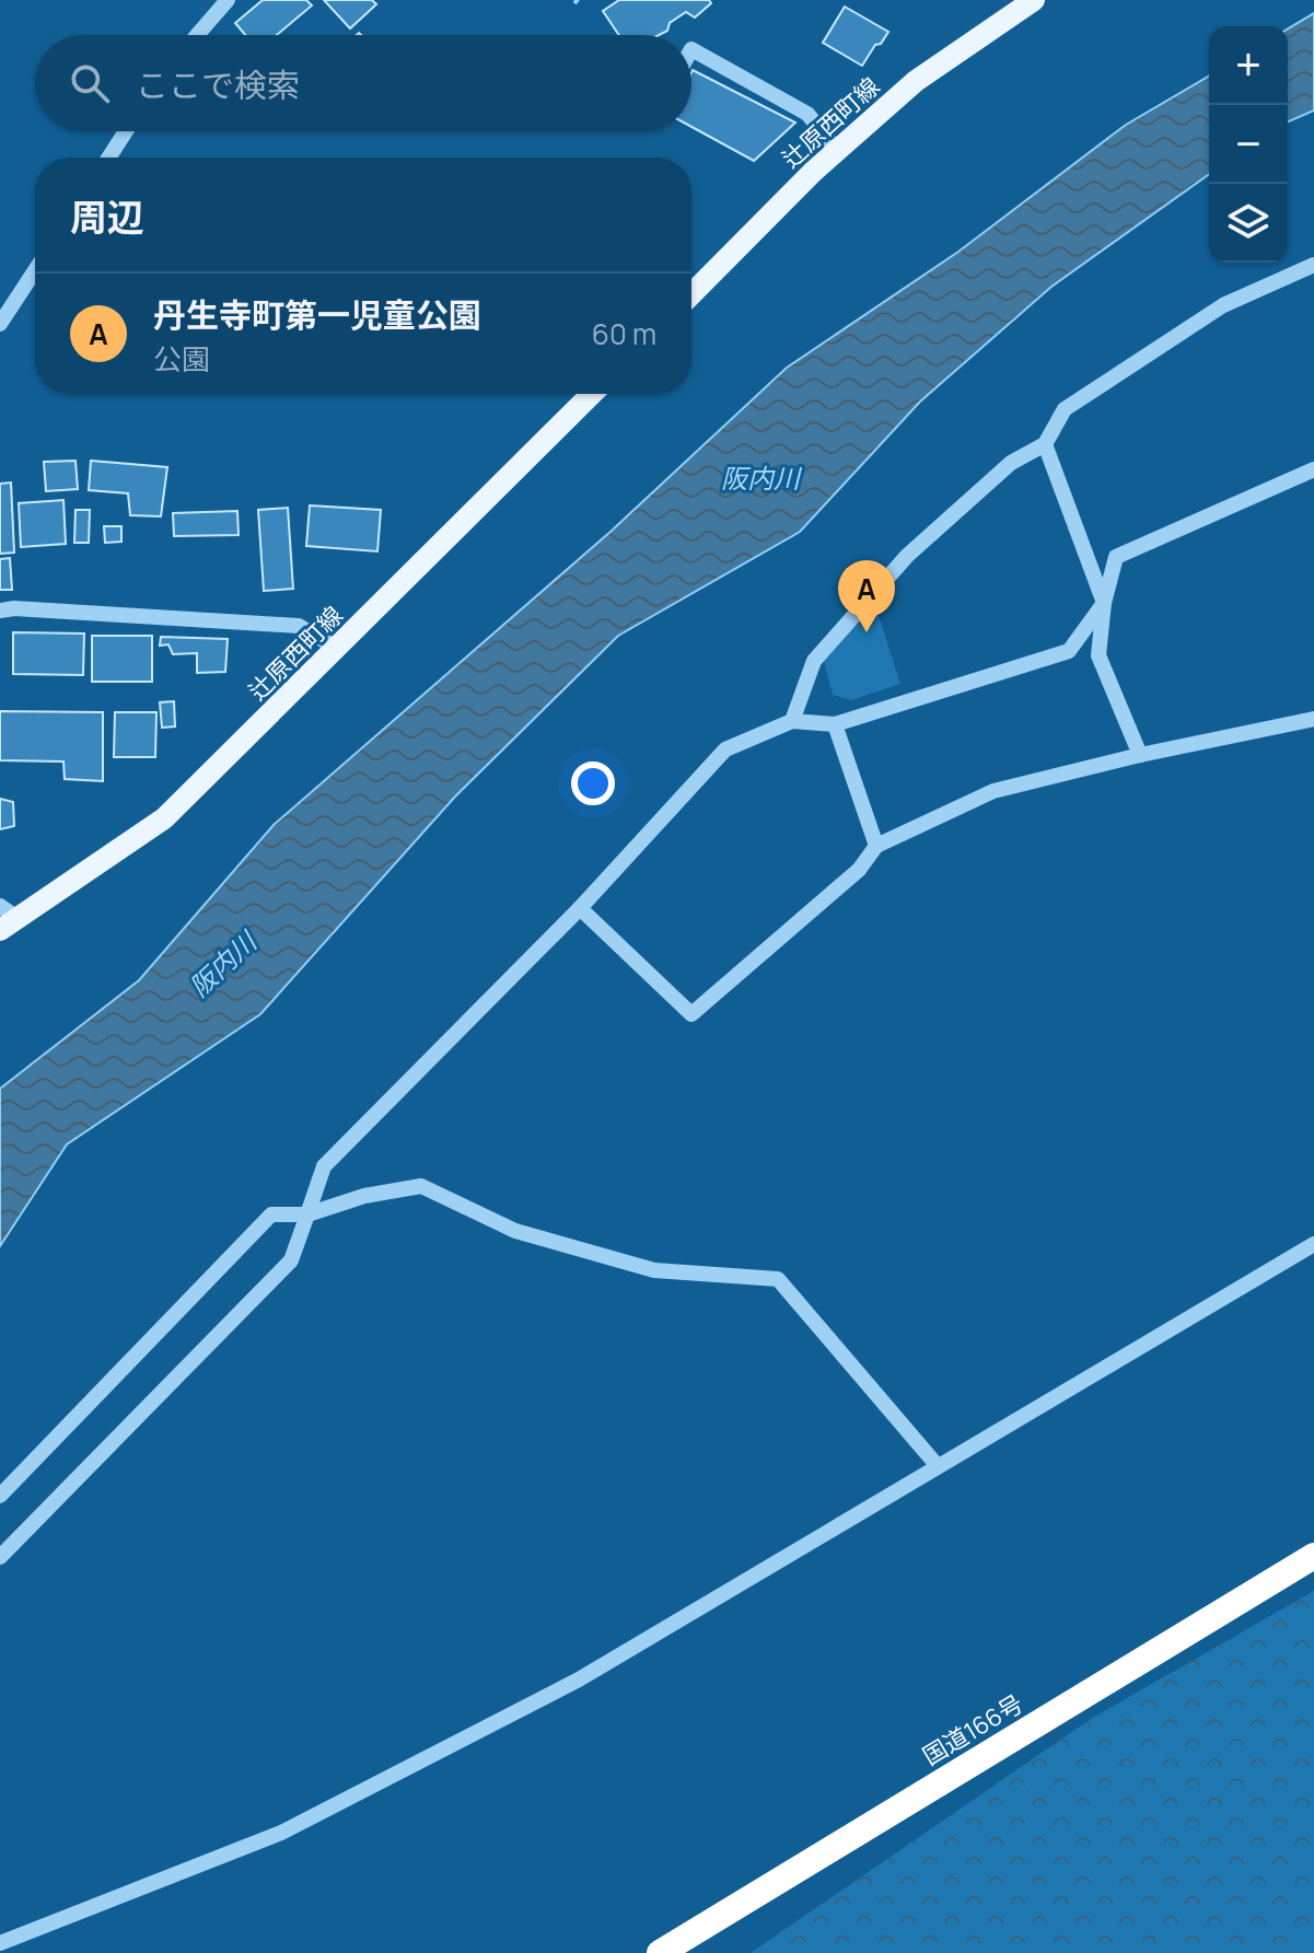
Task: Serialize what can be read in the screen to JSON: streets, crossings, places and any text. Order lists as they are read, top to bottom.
{
  "streets": {
    "highway": ["国道166号"],
    "main road": ["辻原西町線"]
  },
  "water": ["阪内川"],
  "page": {
    "map_buttons": ["+", "−"],
    "search": "ここで検索",
    "heading": "周辺",
    "list": [
      {
        "mark": "A",
        "name": "丹生寺町第一児童公園",
        "note": "公園",
        "value": "60 m"
      }
    ],
    "pins": "A"
  }
}
